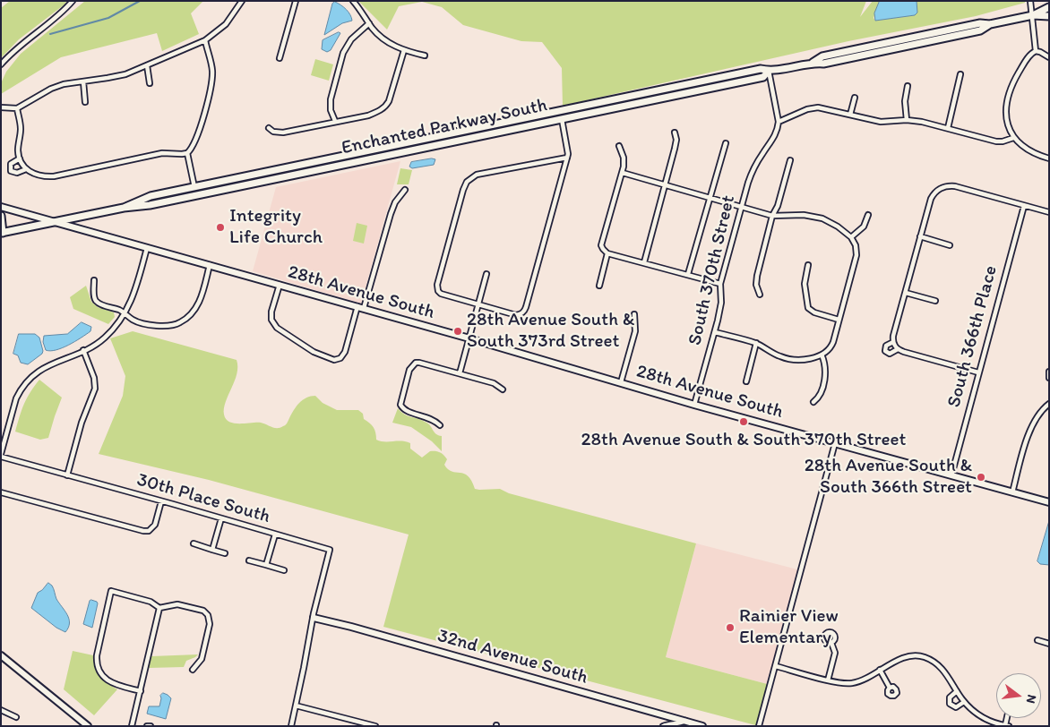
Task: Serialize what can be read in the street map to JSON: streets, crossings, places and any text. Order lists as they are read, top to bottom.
{
  "streets": {
    "main road": ["Enchanted Parkway South"],
    "street": [
      "South 370th Street",
      "28th Avenue South",
      "South 366th Place",
      "30th Place South",
      "32nd Avenue South"
    ]
  },
  "crossings": [
    ["Enchanted Parkway South", "28th Avenue South"],
    ["South 370th Street", "28th Avenue South"],
    ["28th Avenue South", "South 366th Place"],
    ["30th Place South", "32nd Avenue South"]
  ],
  "places": [
    "Integrity Life Church",
    "28th Avenue South & South 373rd Street",
    "28th Avenue South & South 370th Street",
    "28th Avenue South & South 366th Street",
    "Rainier View Elementary"
  ],
  "north": "right"
}
